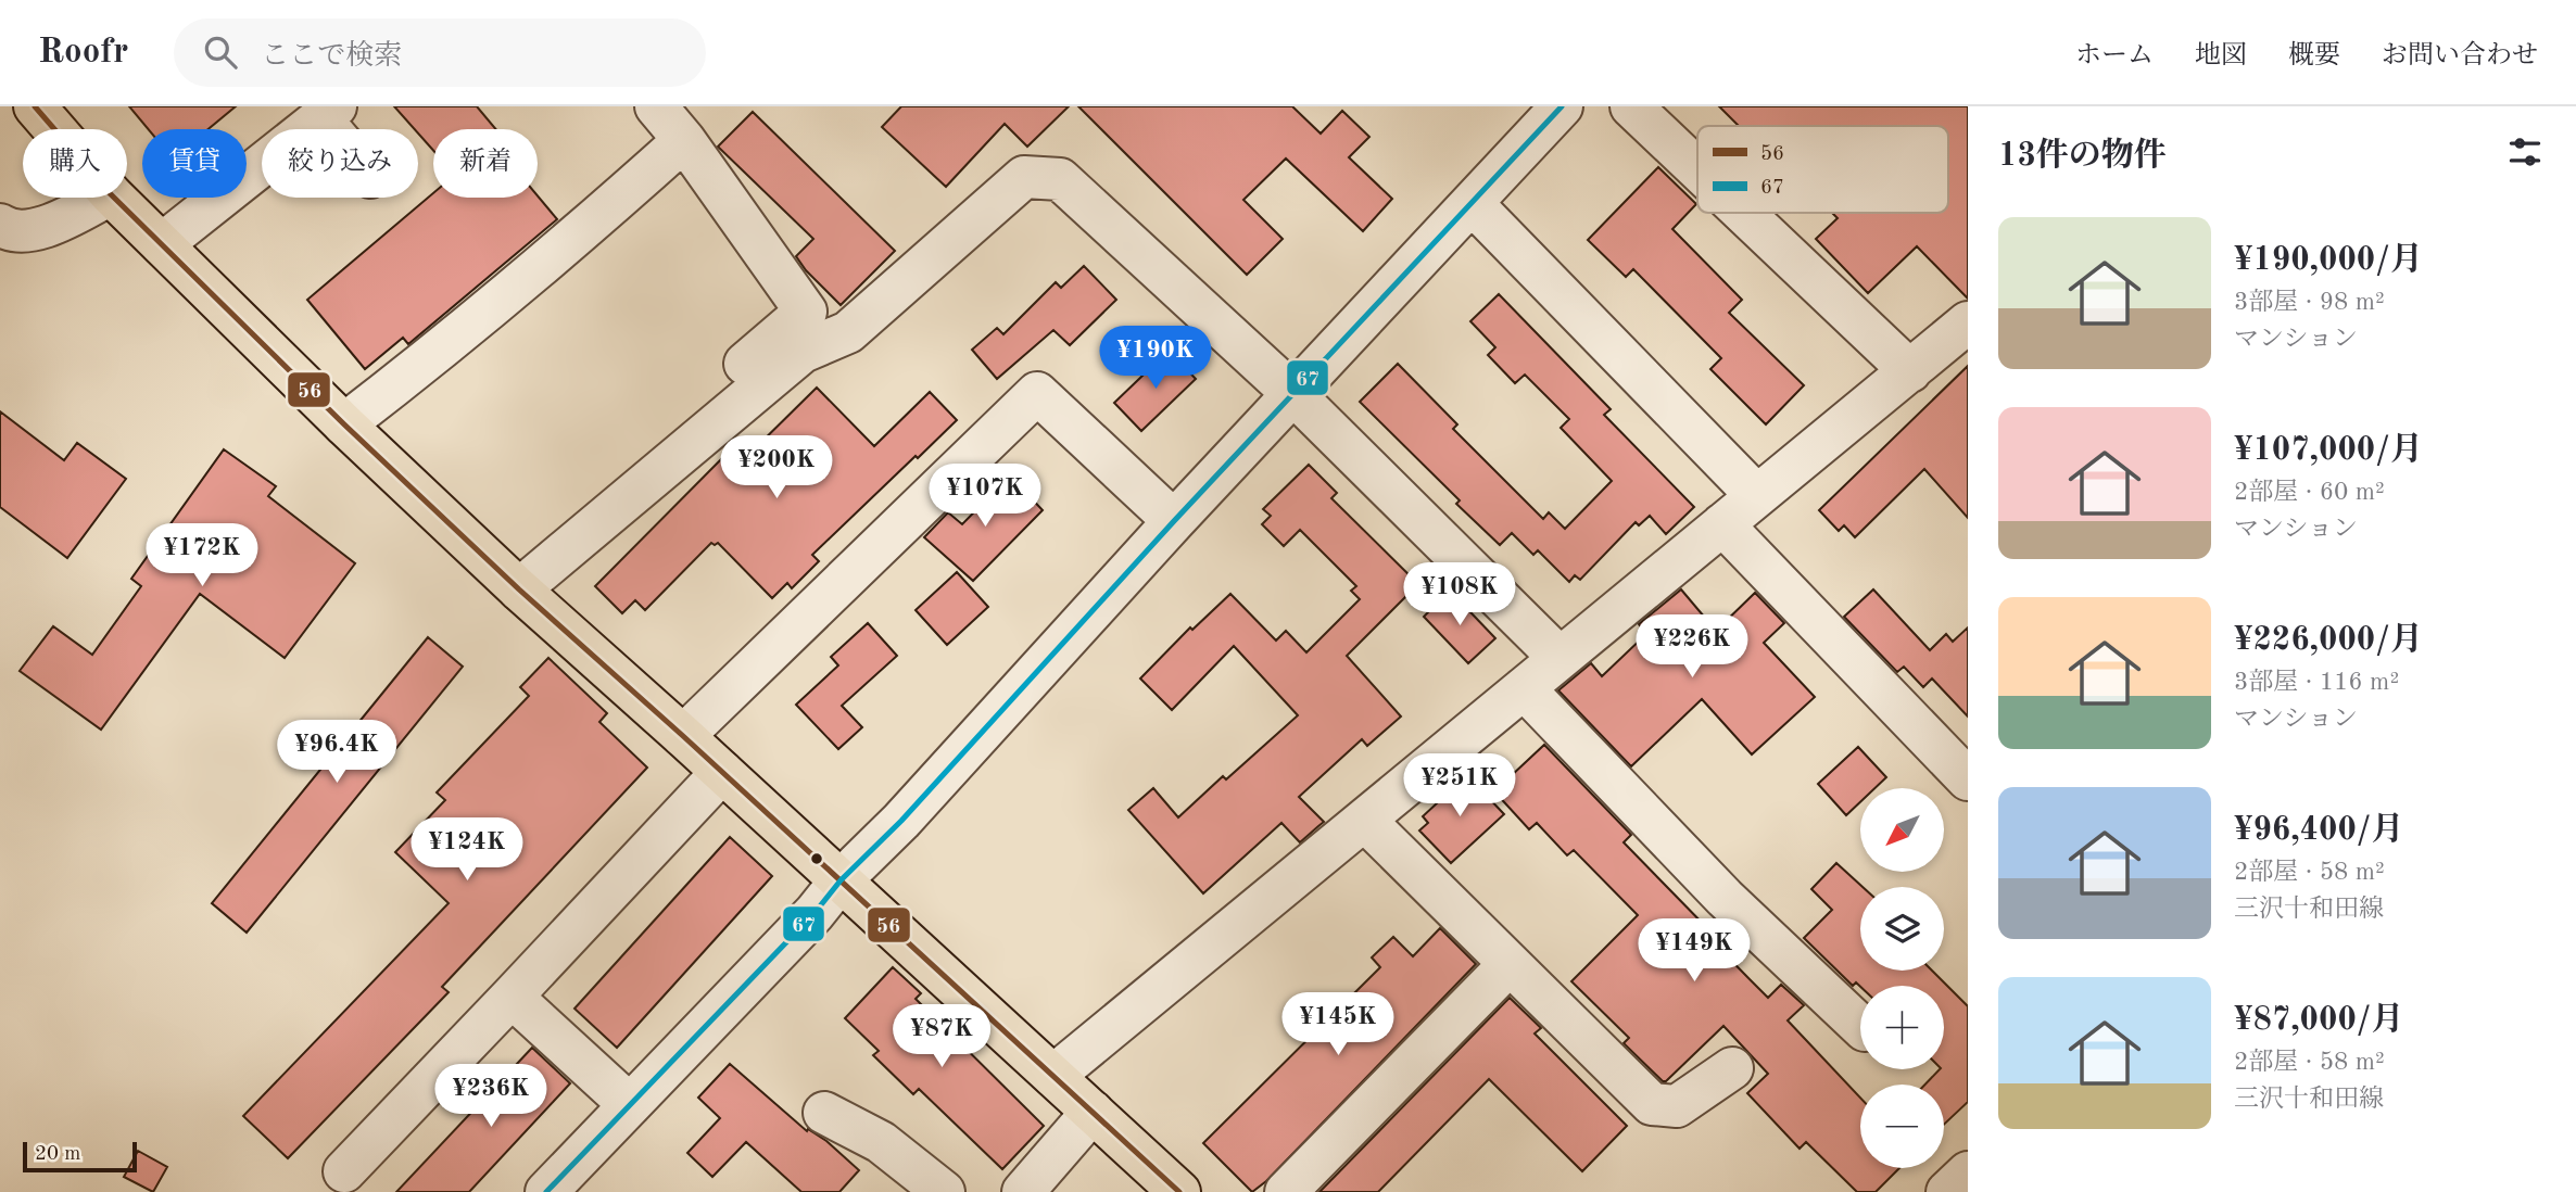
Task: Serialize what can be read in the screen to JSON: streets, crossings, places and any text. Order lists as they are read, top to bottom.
{
  "lines": ["transit line 56", "transit line 67"],
  "legend": ["56", "67"],
  "scale_bar": "20 m",
  "north": "bottom left",
  "page": {
    "header": "Roofr",
    "search": "ここで検索",
    "nav": [
      "ホーム",
      "地図",
      "概要",
      "お問い合わせ"
    ],
    "heading": "13件の物件",
    "chip": [
      "購入",
      "賃貸",
      "絞り込み",
      "新着"
    ],
    "list": [
      {
        "name": "¥190,000/月",
        "note": "3部屋 · 98 m² · マンション"
      },
      {
        "name": "¥107,000/月",
        "note": "2部屋 · 60 m² · マンション"
      },
      {
        "name": "¥226,000/月",
        "note": "3部屋 · 116 m² · マンション"
      },
      {
        "name": "¥96,400/月",
        "note": "2部屋 · 58 m² · 三沢十和田線"
      },
      {
        "name": "¥87,000/月",
        "note": "2部屋 · 58 m² · 三沢十和田線"
      }
    ],
    "price": [
      "¥190K",
      "¥200K",
      "¥107K",
      "¥172K",
      "¥108K",
      "¥226K",
      "¥96.4K",
      "¥251K",
      "¥124K",
      "¥149K",
      "¥145K",
      "¥87K",
      "¥236K"
    ],
    "map_buttons": ["+", "−"],
    "scale": "20 m"
  }
}
